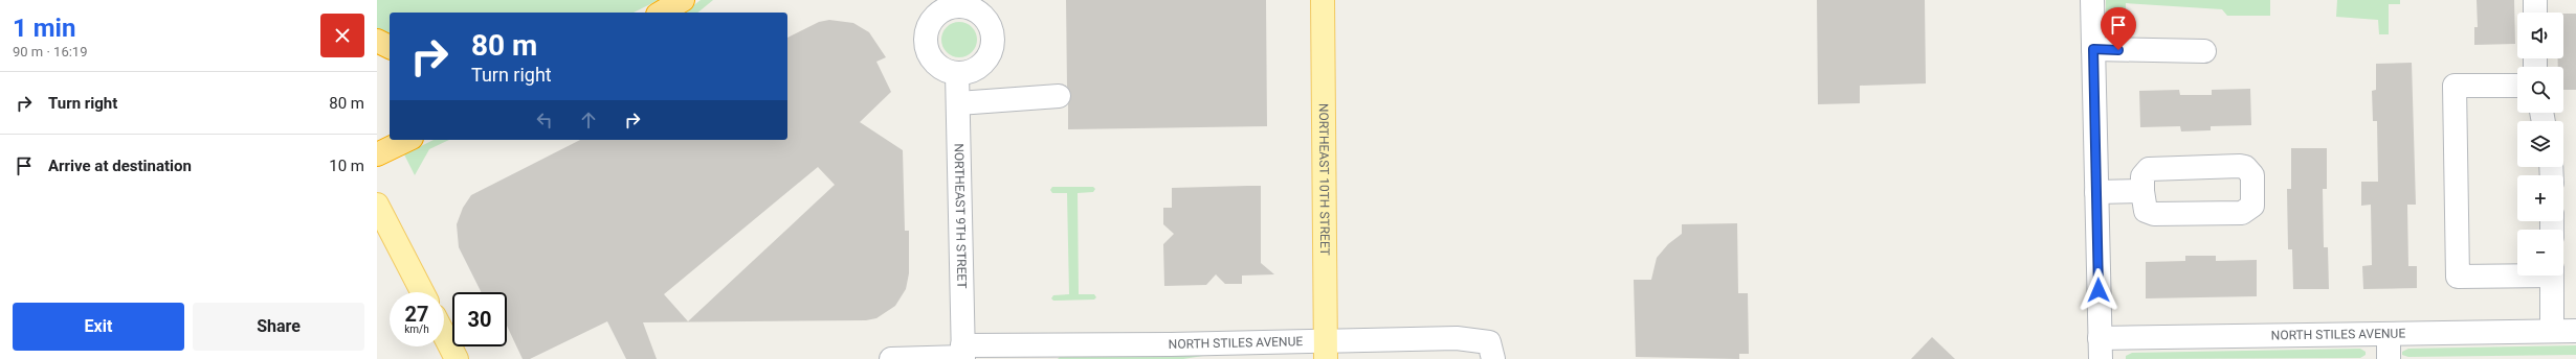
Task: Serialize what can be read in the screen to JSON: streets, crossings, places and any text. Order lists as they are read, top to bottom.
{
  "streets": {
    "main road": ["NORTHEAST 10TH STREET"],
    "street": ["NORTHEAST 9TH STREET", "NORTH STILES AVENUE"]
  },
  "crossings": [
    ["NORTHEAST 10TH STREET", "NORTH STILES AVENUE"],
    ["NORTHEAST 9TH STREET", "NORTH STILES AVENUE"]
  ],
  "page": {
    "heading": ["1 min", "90 m · 16:19"],
    "map_buttons": ["+", "−"],
    "turn": ["80 m", "Turn right"],
    "list": [
      {
        "name": "Turn right",
        "value": "80 m"
      },
      {
        "name": "Arrive at destination",
        "value": "10 m"
      }
    ],
    "speed": "27 km/h",
    "limit": "30",
    "buttons": ["Exit", "Share"]
  }
}
